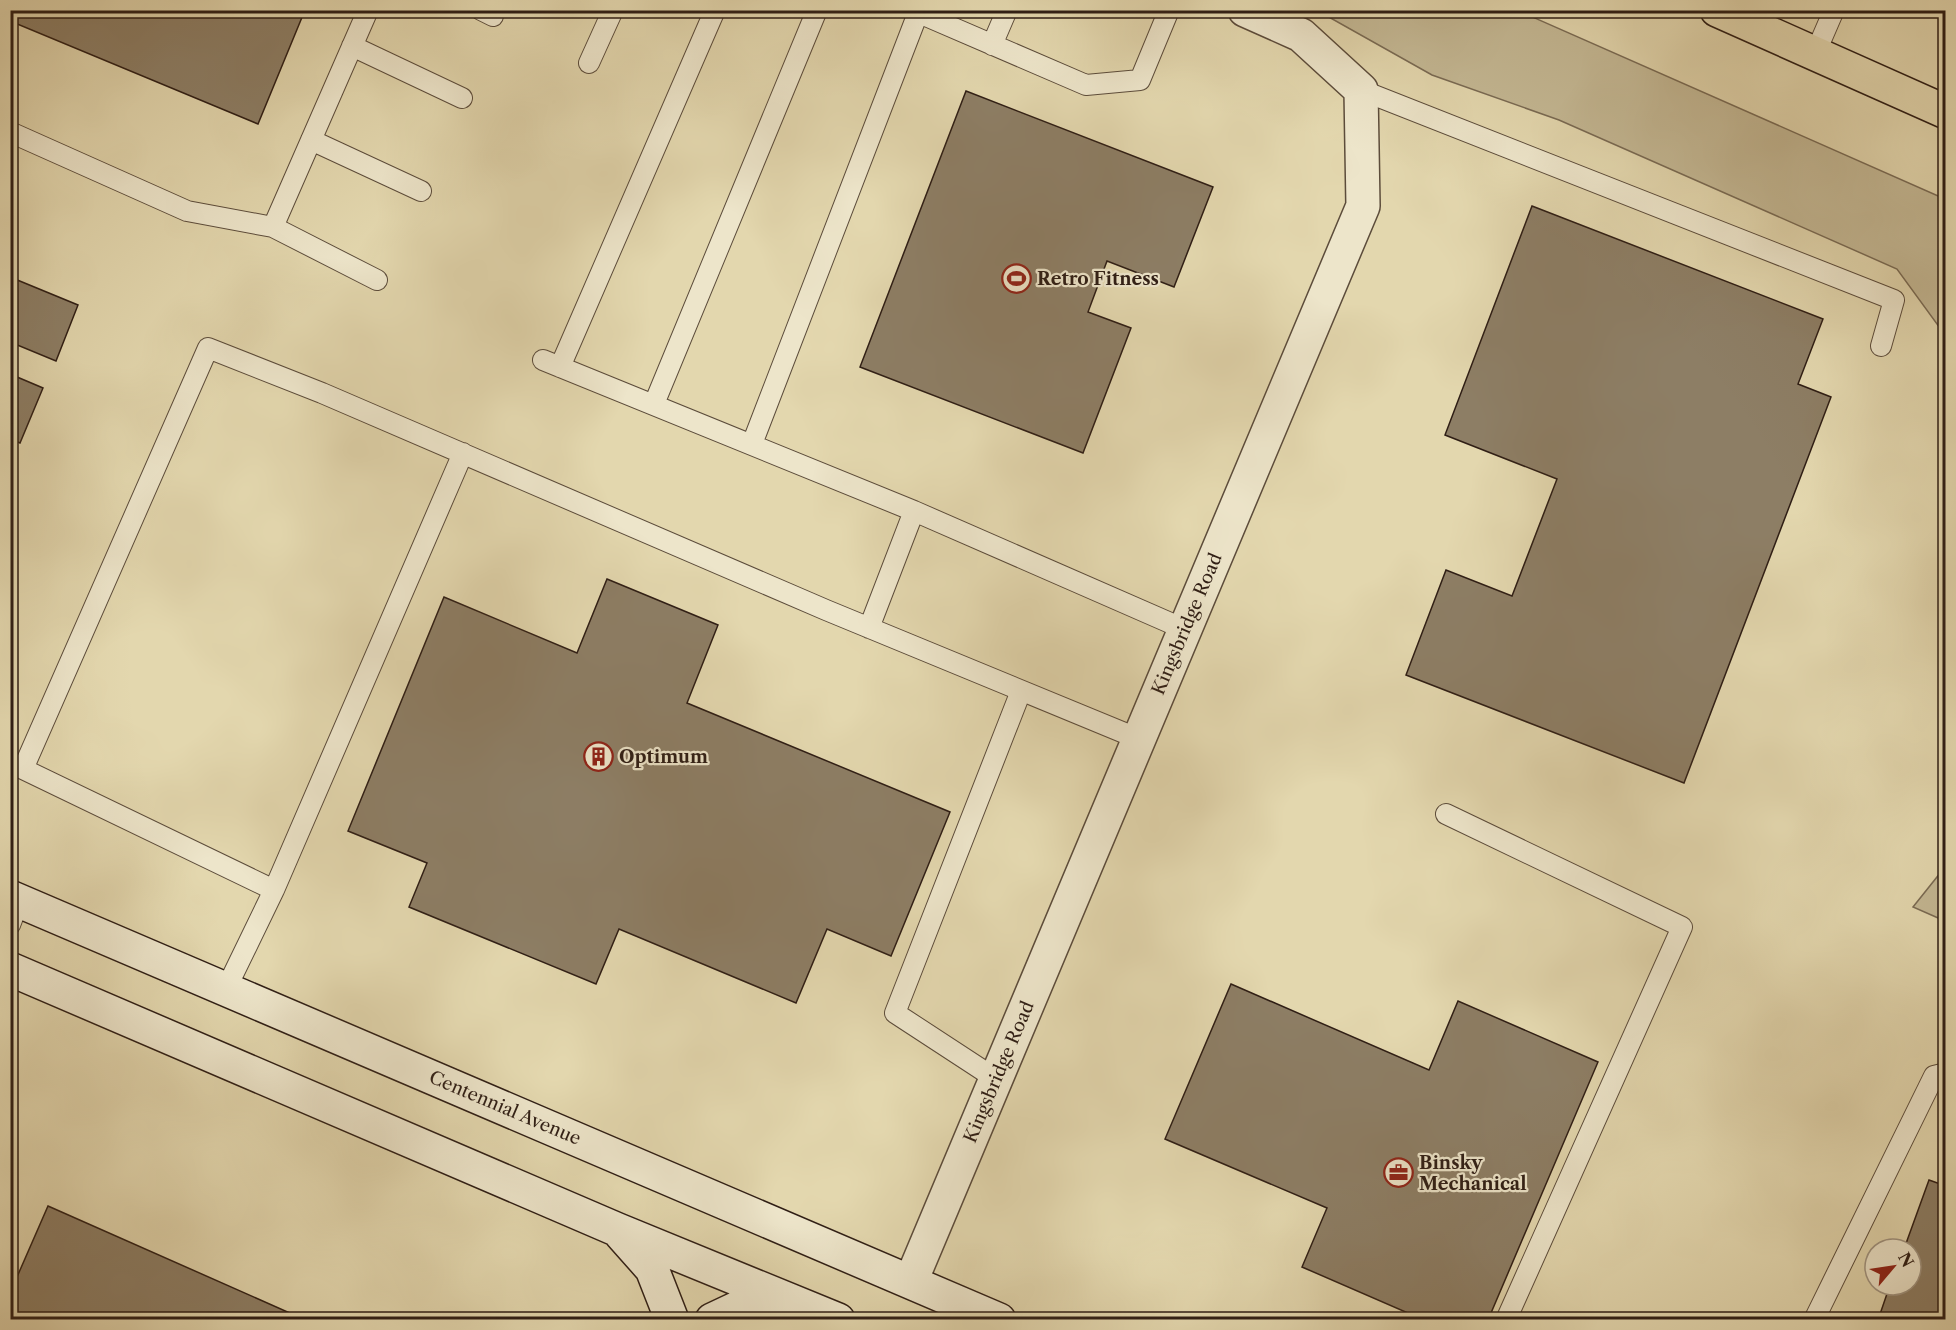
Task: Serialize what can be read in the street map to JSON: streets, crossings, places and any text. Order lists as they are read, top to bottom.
{
  "streets": {
    "main road": ["Kingsbridge Road", "Centennial Avenue"]
  },
  "crossings": [
    ["Kingsbridge Road", "Centennial Avenue"]
  ],
  "places": {
    "sports": ["Retro Fitness"],
    "building": ["Optimum"],
    "office": ["Binsky Mechanical"]
  },
  "north": "top right"
}
